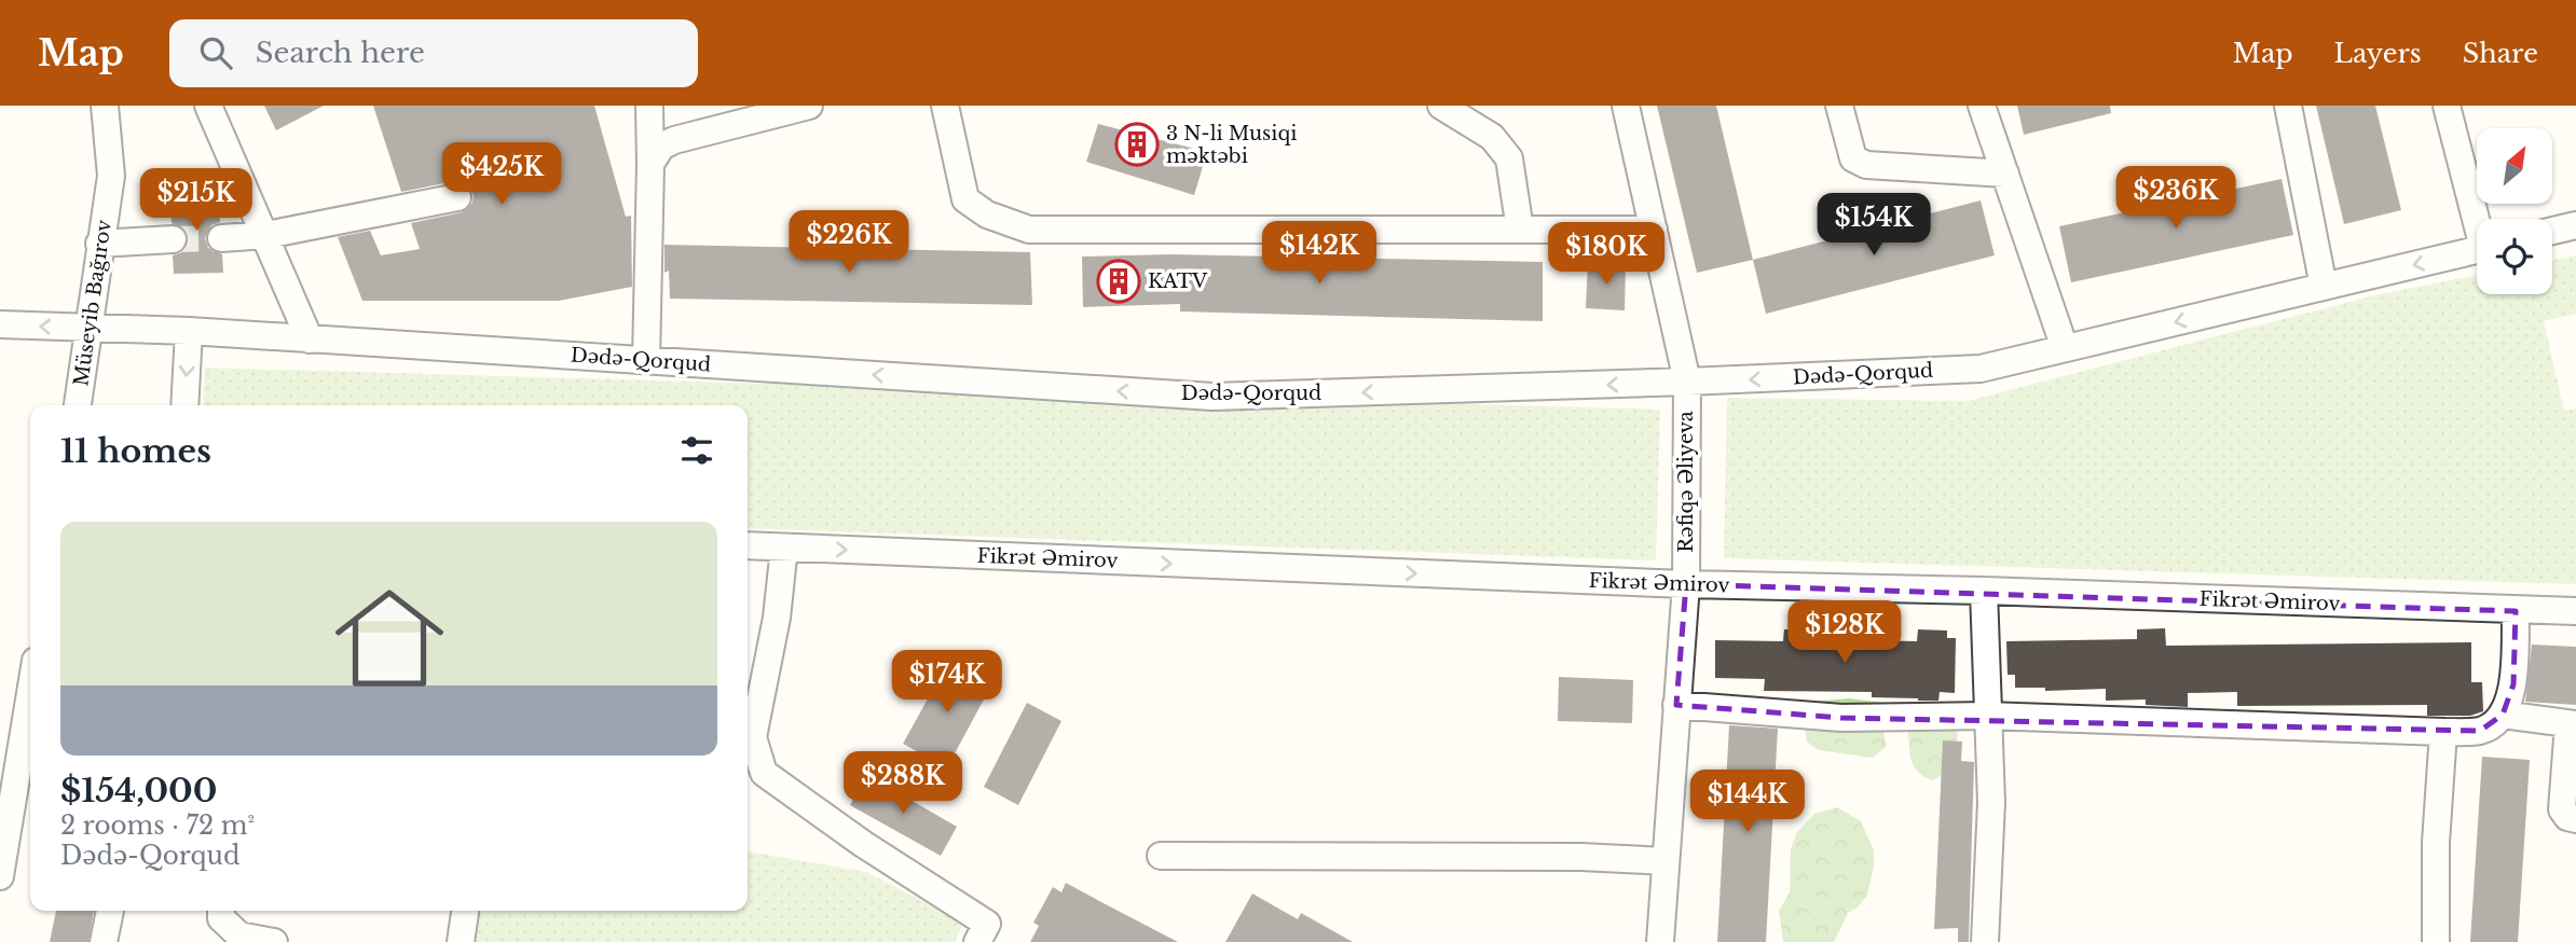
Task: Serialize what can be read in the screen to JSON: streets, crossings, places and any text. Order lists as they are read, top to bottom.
{
  "streets": {
    "street": [
      "Müseyib Bağırov",
      "Dədə-Qorqud",
      "Rəfiqə Əliyeva",
      "Fikrət Əmirov"
    ]
  },
  "crossings": [
    ["Müseyib Bağırov", "Dədə-Qorqud"],
    ["Dədə-Qorqud", "Rəfiqə Əliyeva"],
    ["Rəfiqə Əliyeva", "Fikrət Əmirov"]
  ],
  "one_way": ["Dədə-Qorqud", "Fikrət Əmirov"],
  "places": {
    "building": ["3 N-li Musiqi məktəbi", "KATV"]
  },
  "north": "top right",
  "page": {
    "header": "Map",
    "search": "Search here",
    "nav": ["Map", "Layers", "Share"],
    "price": [
      "$425K",
      "$236K",
      "$215K",
      "$154K",
      "$226K",
      "$142K",
      "$180K",
      "$128K",
      "$174K",
      "$288K",
      "$144K"
    ],
    "heading": "11 homes",
    "list": [
      {
        "name": "$154,000",
        "note": "2 rooms · 72 m² · Dədə-Qorqud"
      }
    ]
  }
}
